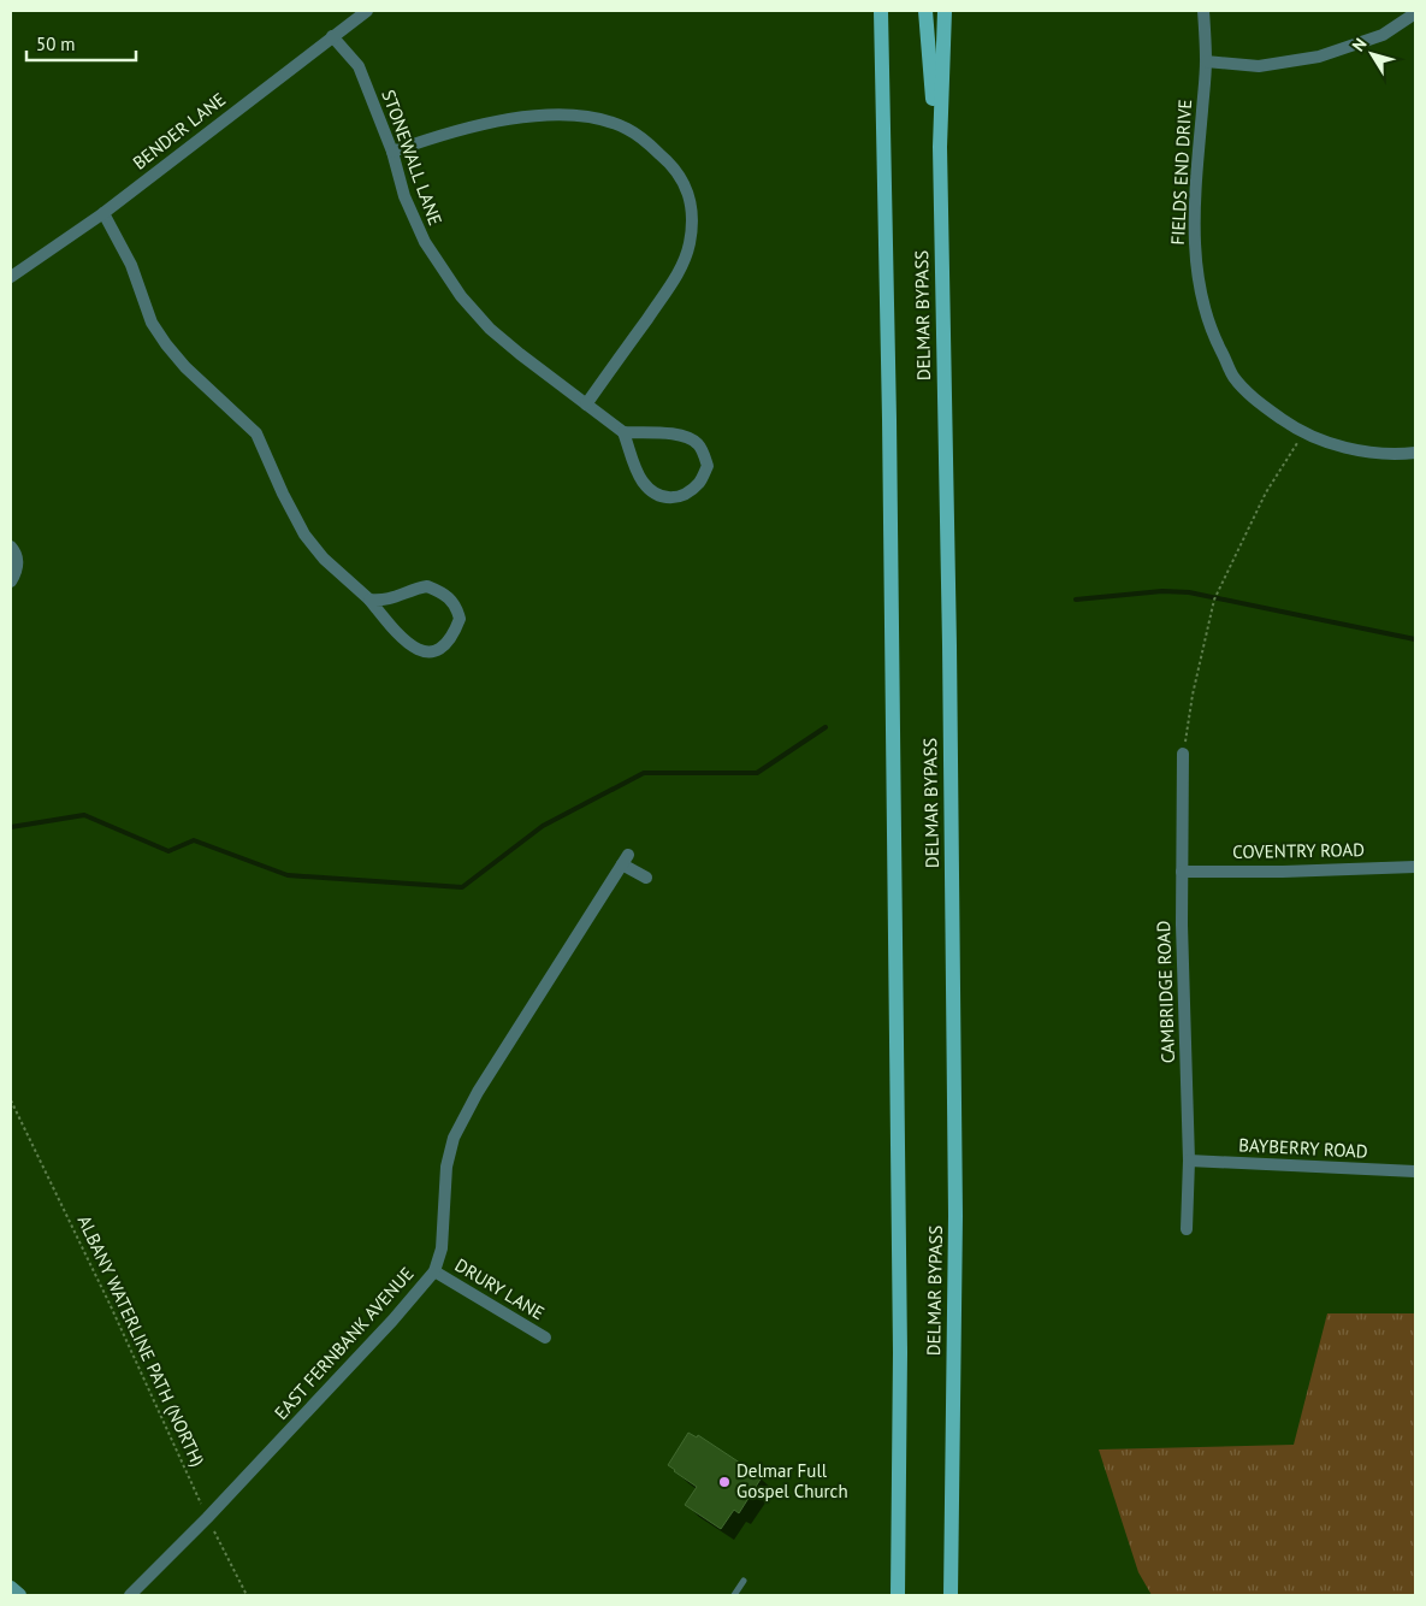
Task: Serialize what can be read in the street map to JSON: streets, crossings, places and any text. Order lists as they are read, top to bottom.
{
  "streets": {
    "main road": ["DELMAR BYPASS"],
    "street": [
      "BENDER LANE",
      "STONEWALL LANE",
      "FIELDS END DRIVE",
      "COVENTRY ROAD",
      "CAMBRIDGE ROAD",
      "BAYBERRY ROAD",
      "DRURY LANE",
      "EAST FERNBANK AVENUE"
    ],
    "path": ["ALBANY WATERLINE PATH (NORTH)"]
  },
  "crossings": [
    ["BENDER LANE", "STONEWALL LANE"],
    ["COVENTRY ROAD", "CAMBRIDGE ROAD"],
    ["CAMBRIDGE ROAD", "BAYBERRY ROAD"],
    ["DRURY LANE", "EAST FERNBANK AVENUE"],
    ["ALBANY WATERLINE PATH (NORTH)", "EAST FERNBANK AVENUE"]
  ],
  "places": ["Delmar Full Gospel Church"],
  "scale_bar": "50 m",
  "north": "top left"
}
